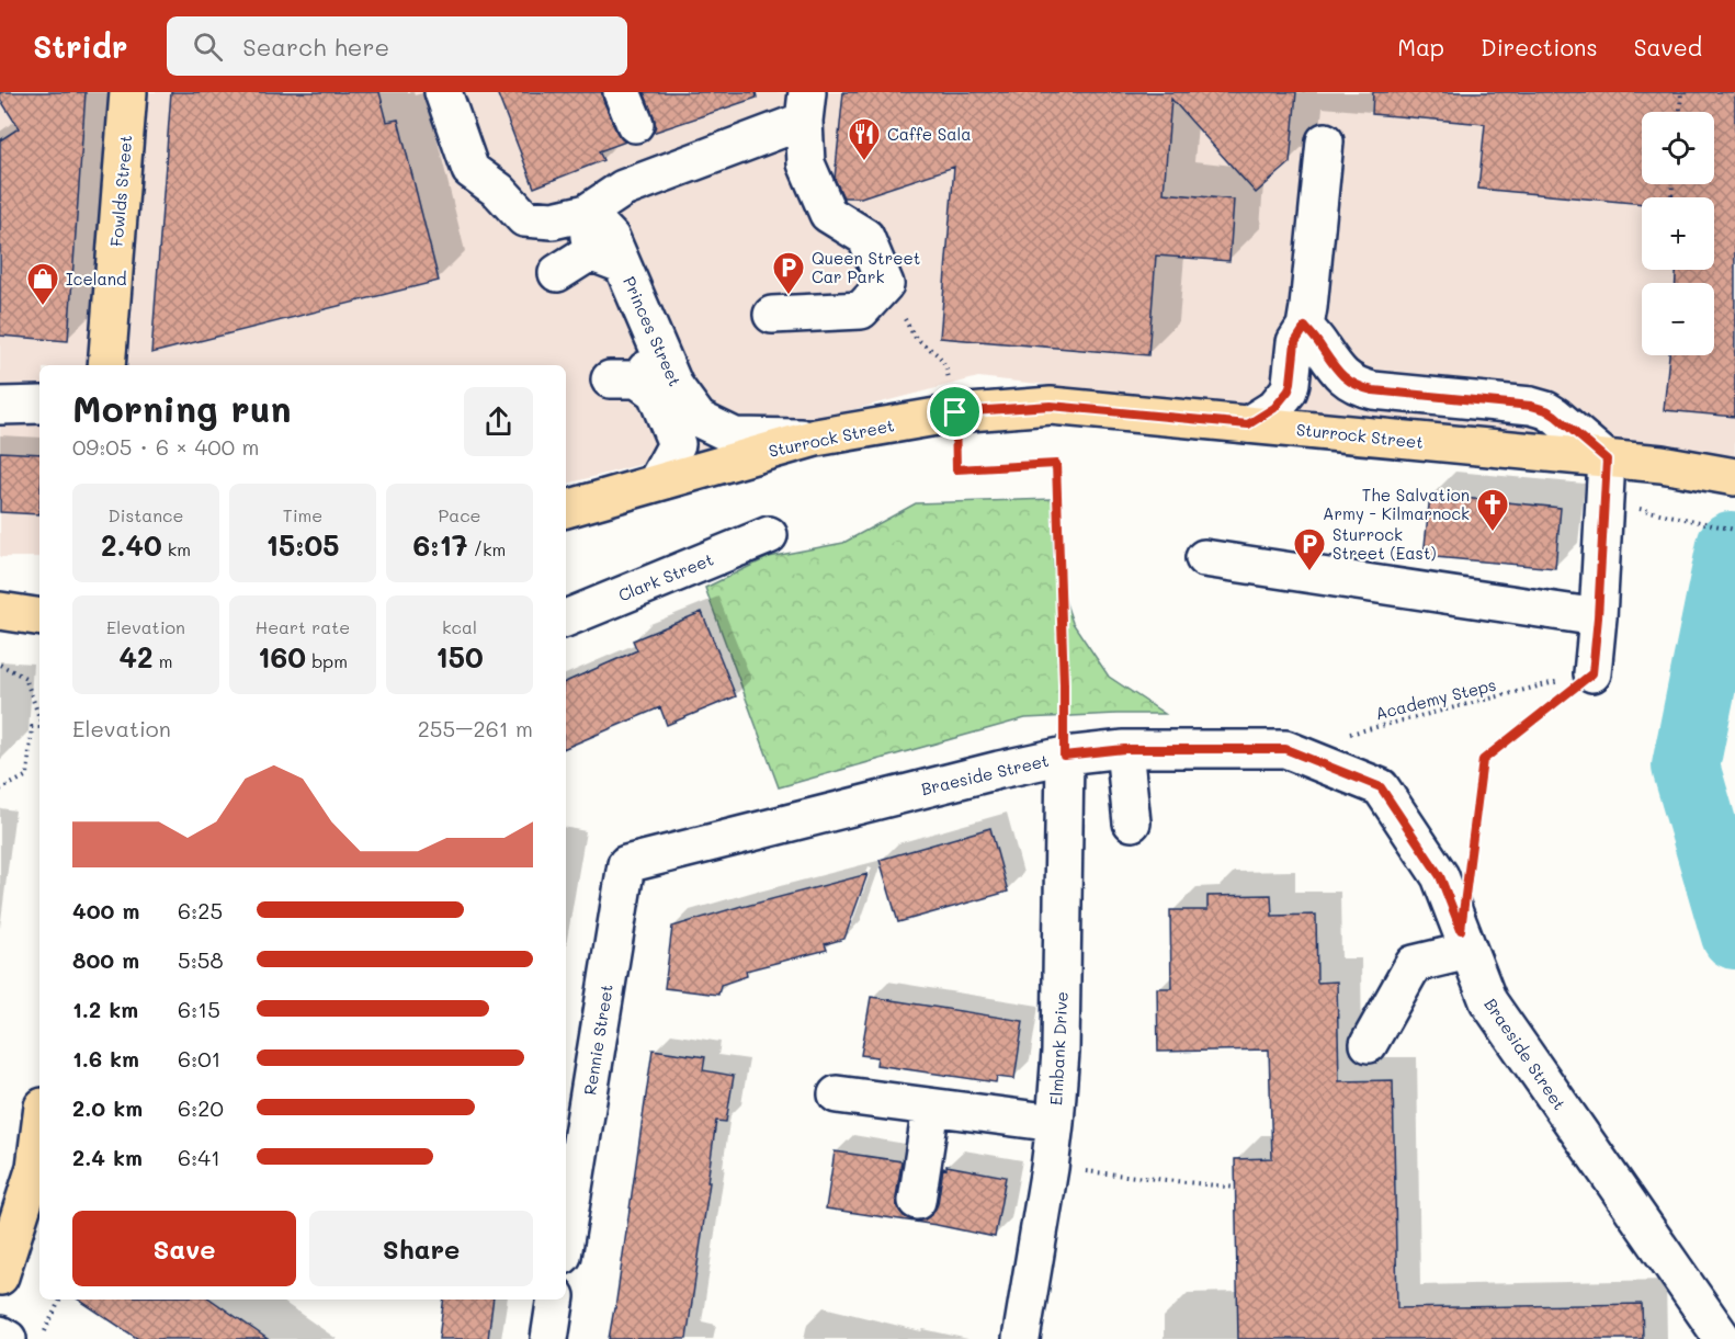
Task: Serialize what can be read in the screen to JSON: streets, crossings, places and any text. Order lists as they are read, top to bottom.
{
  "streets": {
    "main road": ["Fowlds Street", "Sturrock Street"],
    "street": [
      "Princes Street",
      "Clark Street",
      "Braeside Street",
      "Rennie Street",
      "Elmbank Drive"
    ],
    "path": ["Academy Steps"]
  },
  "crossings": [
    ["Princes Street", "Sturrock Street"],
    ["Braeside Street", "Rennie Street"],
    ["Braeside Street", "Elmbank Drive"]
  ],
  "places": {
    "restaurant": ["Caffe Sala"],
    "parking": ["Queen Street Car Park", "Sturrock Street (East)"],
    "shop": ["Iceland"],
    "church": ["The Salvation Army - Kilmarnock"]
  },
  "page": {
    "header": "Stridr",
    "search": "Search here",
    "nav": ["Map", "Directions", "Saved"],
    "map_buttons": ["+", "−"],
    "heading": ["Morning run", "09:05 · 6 × 400 m"],
    "stats": [
      ["Distance", "2.40 km"],
      ["Time", "15:05"],
      ["Pace", "6:17 /km"],
      ["Elevation", "42 m"],
      ["Heart rate", "160 bpm"],
      ["kcal", "150"]
    ],
    "chart": ["Elevation", "255–261 m"],
    "list": [
      {
        "name": "400 m",
        "note": "6:25"
      },
      {
        "name": "800 m",
        "note": "5:58"
      },
      {
        "name": "1.2 km",
        "note": "6:15"
      },
      {
        "name": "1.6 km",
        "note": "6:01"
      },
      {
        "name": "2.0 km",
        "note": "6:20"
      },
      {
        "name": "2.4 km",
        "note": "6:41"
      }
    ],
    "buttons": ["Save", "Share"]
  }
}
